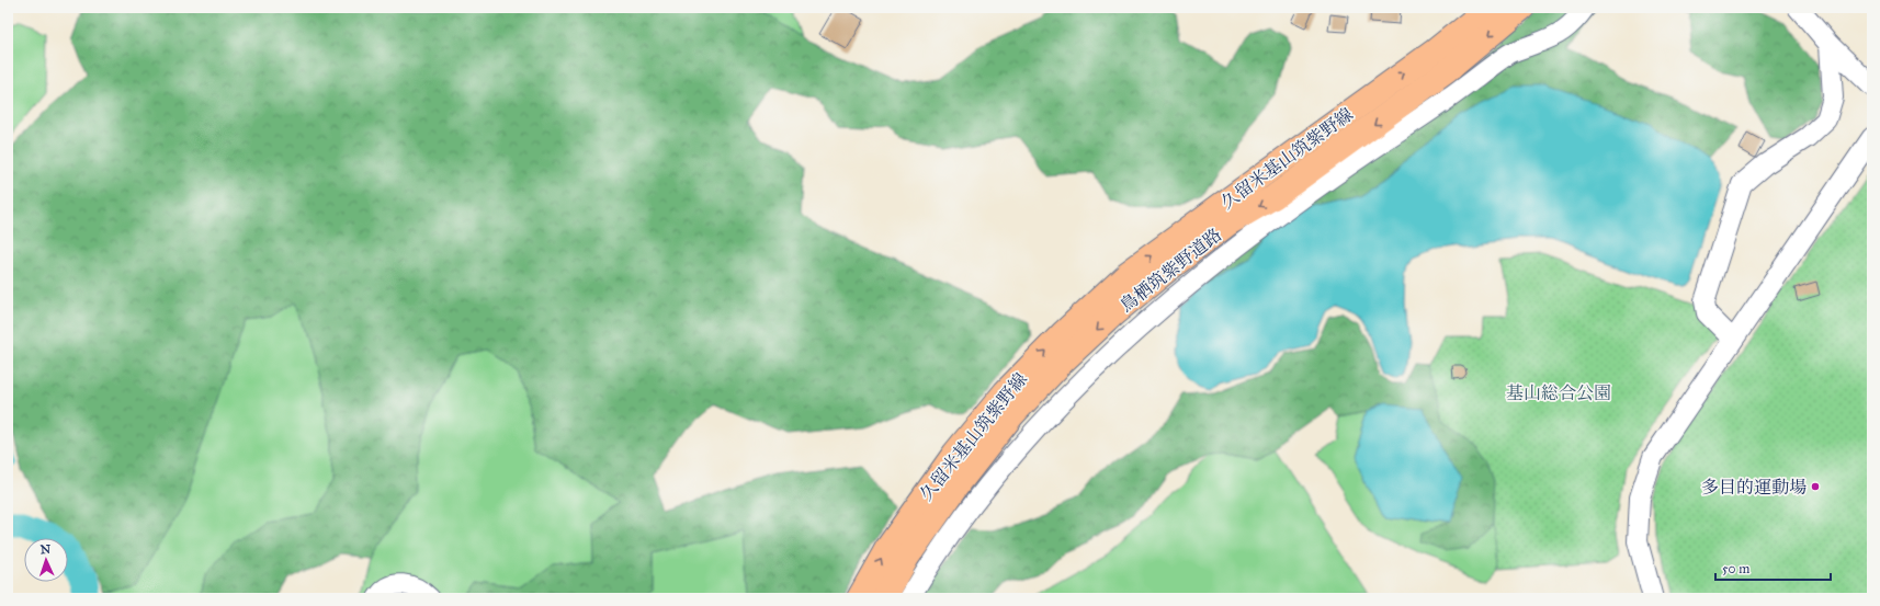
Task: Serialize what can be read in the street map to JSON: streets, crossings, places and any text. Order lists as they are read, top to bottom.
{
  "streets": {
    "main road": ["久留米基山筑紫野線", "鳥栖筑紫野道路"]
  },
  "one_way": ["久留米基山筑紫野線", "鳥栖筑紫野道路"],
  "parks": ["基山総合公園"],
  "places": ["多目的運動場"],
  "scale_bar": "50 m",
  "north": "top"
}
